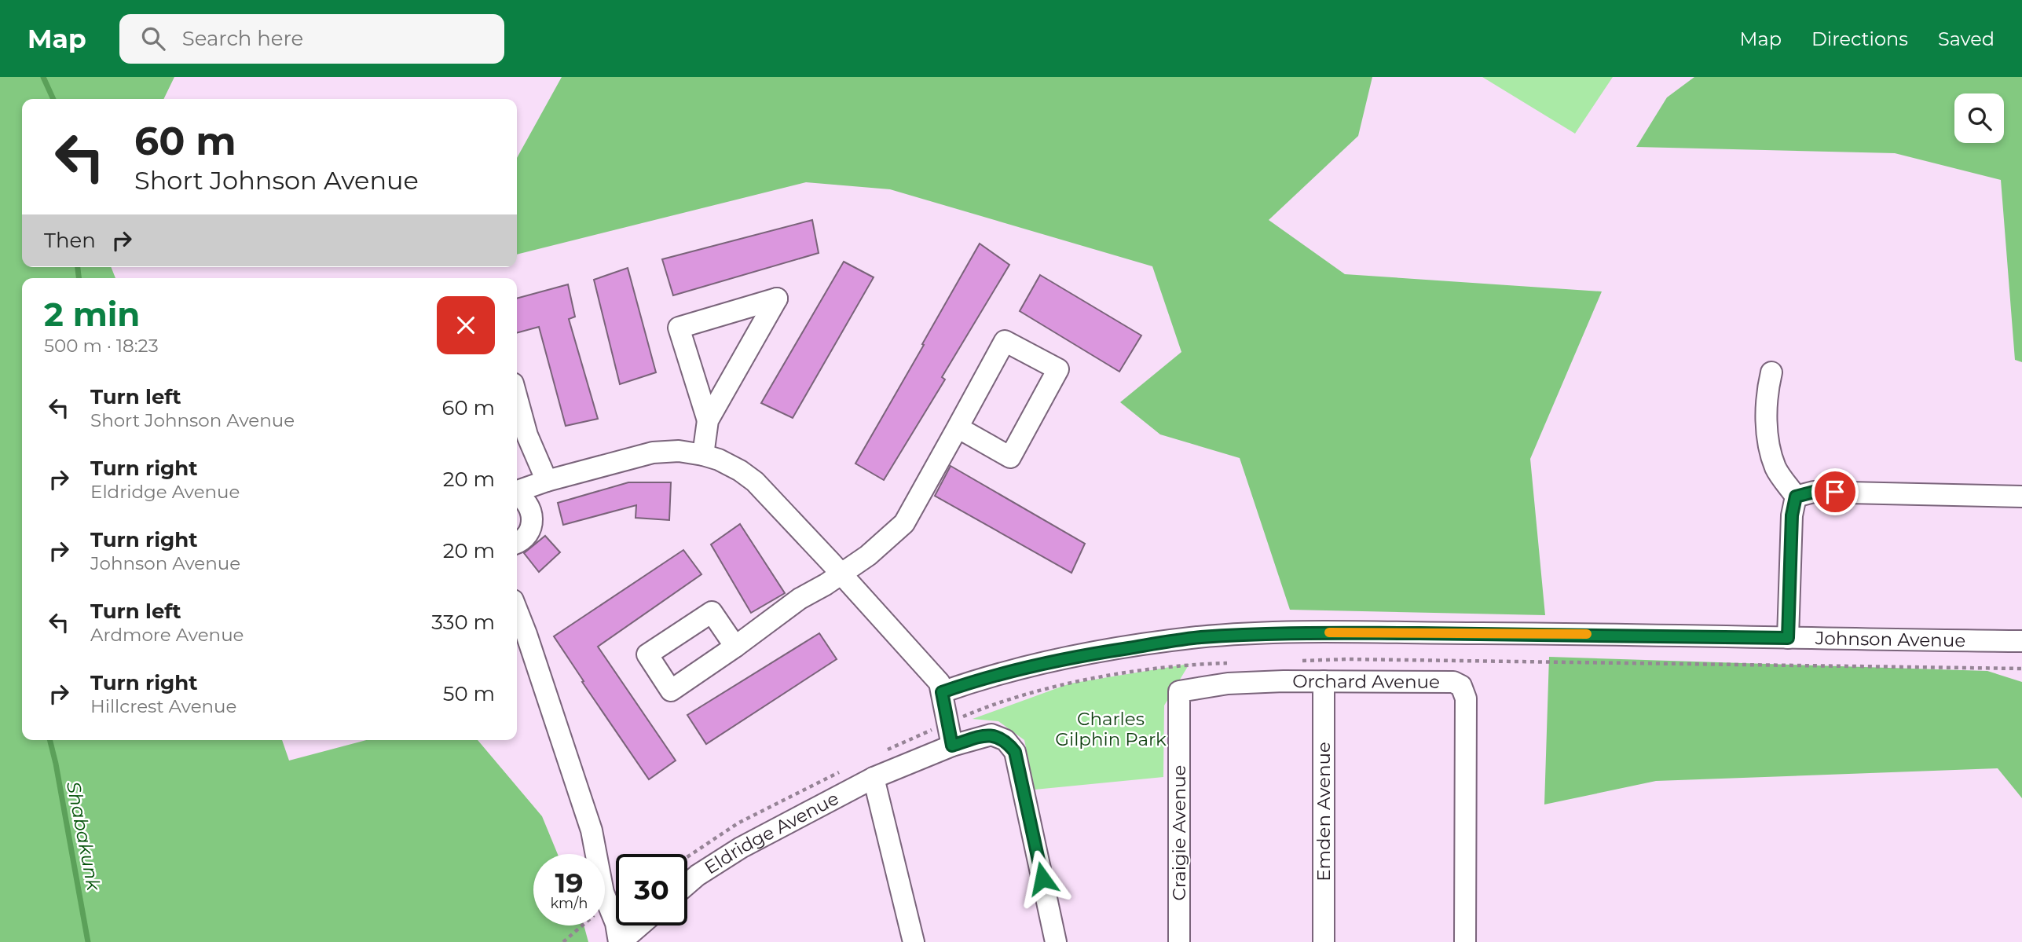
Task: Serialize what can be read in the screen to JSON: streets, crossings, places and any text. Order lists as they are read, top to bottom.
{
  "streets": {
    "street": [
      "Johnson Avenue",
      "Orchard Avenue",
      "Emden Avenue",
      "Craigie Avenue",
      "Eldridge Avenue"
    ]
  },
  "crossings": [
    ["Orchard Avenue", "Emden Avenue"],
    ["Orchard Avenue", "Craigie Avenue"]
  ],
  "water": ["Shabakunk"],
  "parks": ["Charles Gilphin Park"],
  "page": {
    "header": "Map",
    "search": "Search here",
    "nav": ["Map", "Directions", "Saved"],
    "turn": ["60 m", "Short Johnson Avenue"],
    "then": "Then",
    "heading": ["2 min", "500 m · 18:23"],
    "list": [
      {
        "name": "Turn left",
        "note": "Short Johnson Avenue",
        "value": "60 m"
      },
      {
        "name": "Turn right",
        "note": "Eldridge Avenue",
        "value": "20 m"
      },
      {
        "name": "Turn right",
        "note": "Johnson Avenue",
        "value": "20 m"
      },
      {
        "name": "Turn left",
        "note": "Ardmore Avenue",
        "value": "330 m"
      },
      {
        "name": "Turn right",
        "note": "Hillcrest Avenue",
        "value": "50 m"
      }
    ],
    "speed": "19 km/h",
    "limit": "30"
  }
}
